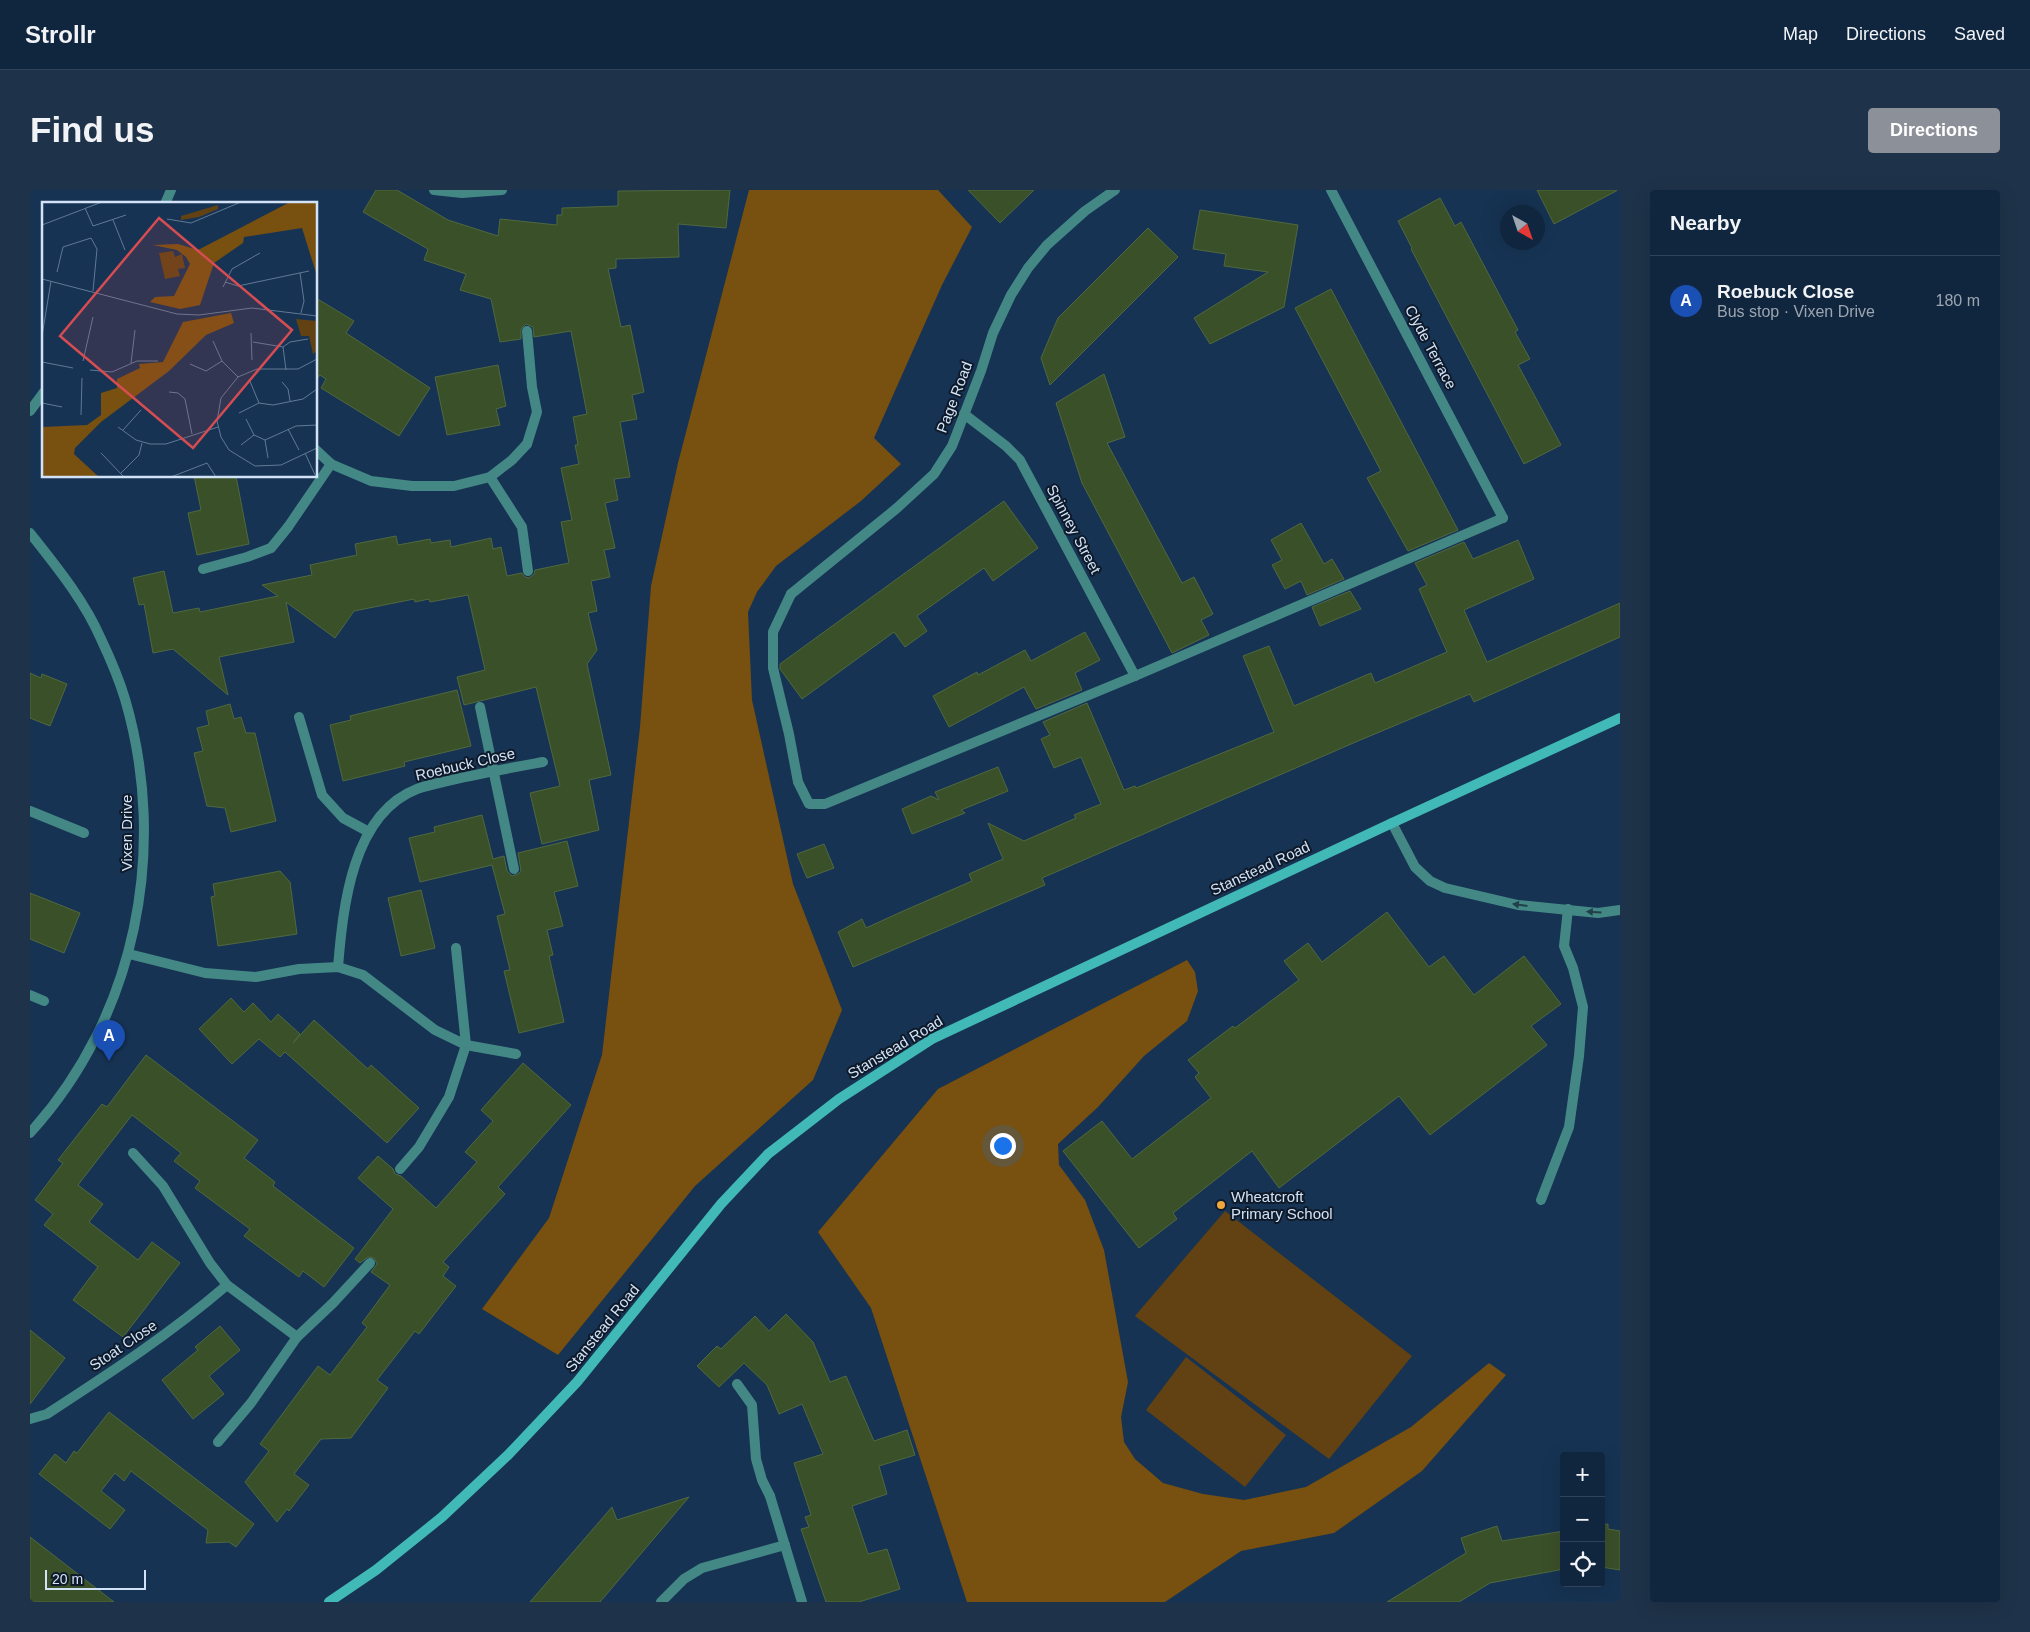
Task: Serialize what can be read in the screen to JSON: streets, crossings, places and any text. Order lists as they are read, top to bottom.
{
  "streets": {
    "main road": ["Stanstead Road"],
    "street": [
      "Clyde Terrace",
      "Page Road",
      "Spinney Street",
      "Roebuck Close",
      "Vixen Drive",
      "Stoat Close"
    ]
  },
  "crossings": [
    ["Clyde Terrace", "Page Road"],
    ["Clyde Terrace", "Spinney Street"],
    ["Page Road", "Spinney Street"]
  ],
  "places": ["Wheatcroft Primary School"],
  "scale_bar": "20 m",
  "north": "bottom right",
  "page": {
    "header": "Strollr",
    "nav": ["Map", "Directions", "Saved"],
    "buttons": "Directions",
    "title": "Find us",
    "heading": "Nearby",
    "list": [
      {
        "mark": "A",
        "name": "Roebuck Close",
        "note": "Bus stop · Vixen Drive",
        "value": "180 m"
      }
    ],
    "pins": "A",
    "map_buttons": ["+", "−"],
    "scale": "20 m"
  }
}
